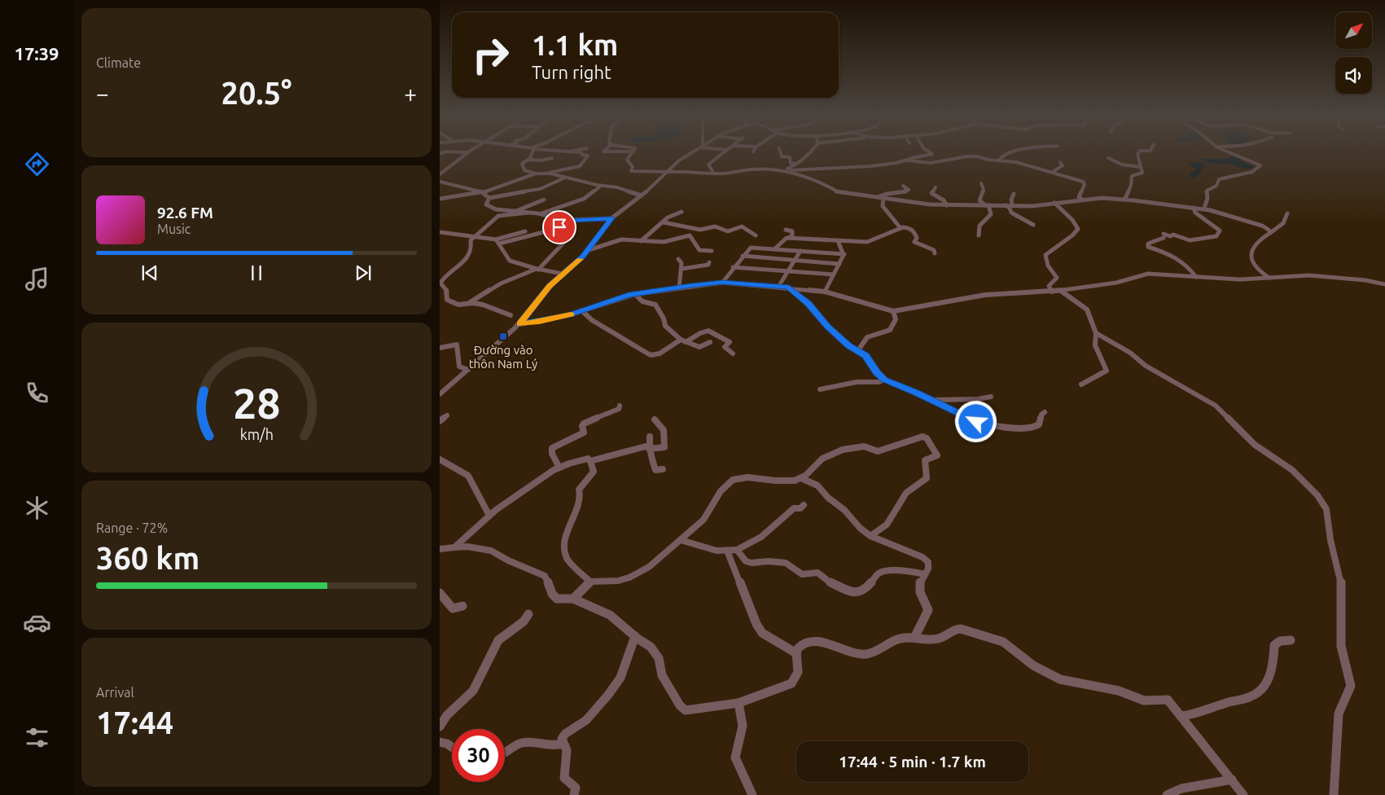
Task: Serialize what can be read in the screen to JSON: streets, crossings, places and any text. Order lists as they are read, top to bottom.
{
  "places": {
    "transit": ["Đường vào thôn Nam Lý"]
  },
  "north": "top right",
  "page": {
    "tabs": "17:39",
    "tile": [
      "Climate",
      ["Range · 72%", "360 km"],
      ["Arrival", "17:44"]
    ],
    "turn": ["1.1 km", "Turn right"],
    "heat": ["−", "20.5°", "+"],
    "song": ["92.6 FM", "Music"],
    "limit": "30",
    "trip": "17:44 · 5 min · 1.7 km",
    "gauge": ["28", "km/h"]
  }
}
